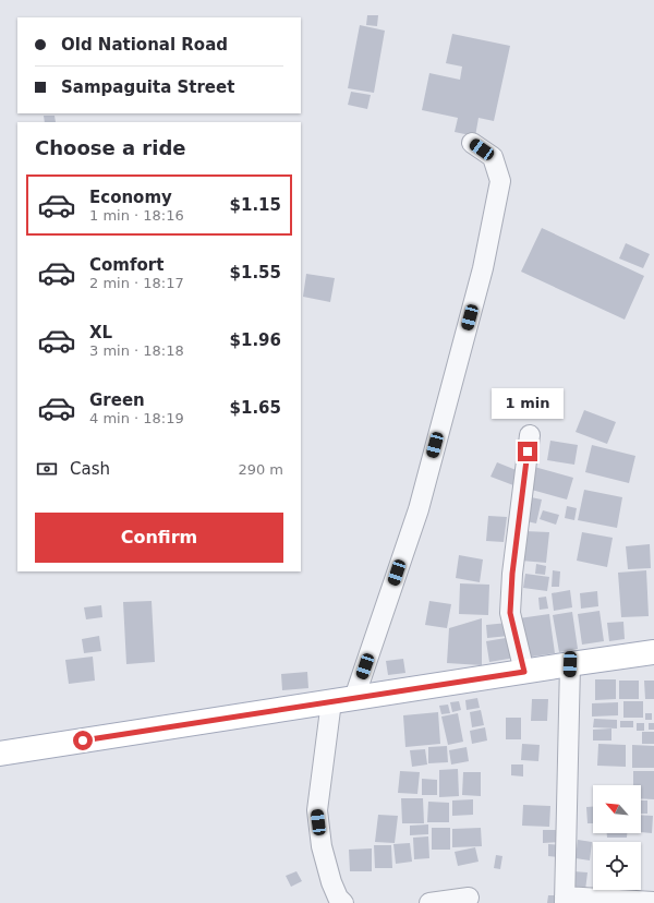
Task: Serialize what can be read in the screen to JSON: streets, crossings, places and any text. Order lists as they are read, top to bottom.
{
  "north": "top left",
  "page": {
    "banner": ["Old National Road", "Sampaguita Street"],
    "heading": "Choose a ride",
    "list": [
      {
        "name": "Economy",
        "note": "1 min · 18:16",
        "value": "$1.15"
      },
      {
        "name": "Comfort",
        "note": "2 min · 18:17",
        "value": "$1.55"
      },
      {
        "name": "XL",
        "note": "3 min · 18:18",
        "value": "$1.96"
      },
      {
        "name": "Green",
        "note": "4 min · 18:19",
        "value": "$1.65"
      }
    ],
    "bubble": "1 min",
    "pay": ["Cash", "290 m"],
    "buttons": "Confirm"
  }
}
